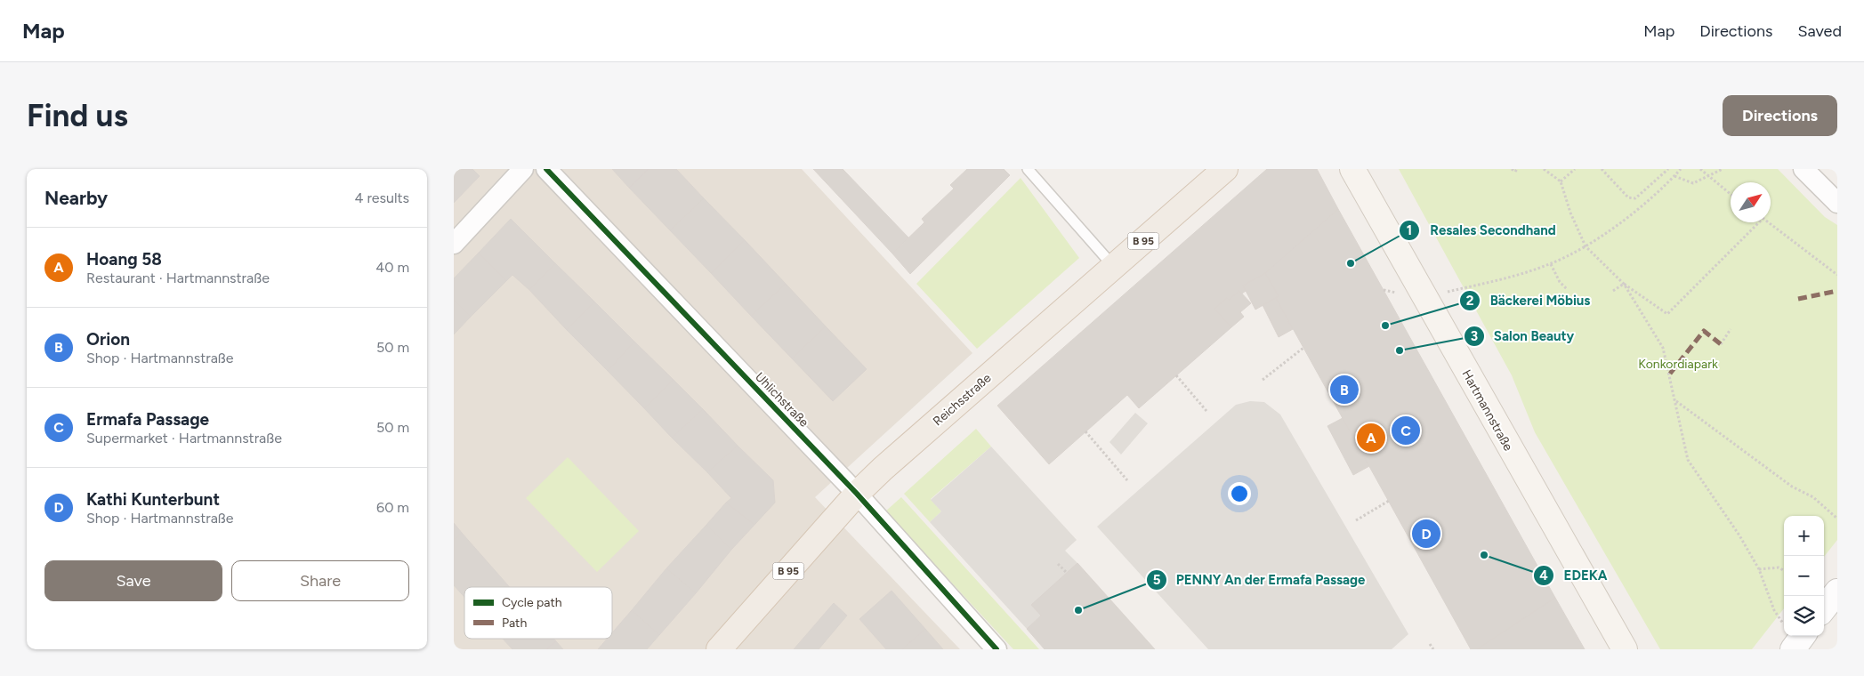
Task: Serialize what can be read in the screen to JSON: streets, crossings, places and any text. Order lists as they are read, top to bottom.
{
  "streets": {
    "main road": ["B 95", "Reichsstraße", "Hartmannstraße"],
    "street": ["Uhlichstraße"]
  },
  "crossings": [
    ["Uhlichstraße", "Reichsstraße"]
  ],
  "parks": ["Konkordiapark"],
  "places": [
    "Resales Secondhand",
    "Bäckerei Möbius",
    "Salon Beauty",
    "EDEKA",
    "PENNY An der Ermafa Passage"
  ],
  "legend": ["Cycle path", "Path"],
  "north": "top right",
  "page": {
    "header": "Map",
    "nav": ["Map", "Directions", "Saved"],
    "buttons": [
      "Directions",
      ["Save", "Share"]
    ],
    "title": "Find us",
    "heading": ["Nearby", "4 results"],
    "list": [
      {
        "mark": "A",
        "name": "Hoang 58",
        "note": "Restaurant · Hartmannstraße",
        "value": "40 m"
      },
      {
        "mark": "B",
        "name": "Orion",
        "note": "Shop · Hartmannstraße",
        "value": "50 m"
      },
      {
        "mark": "C",
        "name": "Ermafa Passage",
        "note": "Supermarket · Hartmannstraße",
        "value": "50 m"
      },
      {
        "mark": "D",
        "name": "Kathi Kunterbunt",
        "note": "Shop · Hartmannstraße",
        "value": "60 m"
      }
    ],
    "pins": [
      "B",
      "C",
      "A",
      "D"
    ],
    "map_buttons": ["+", "−"]
  }
}
